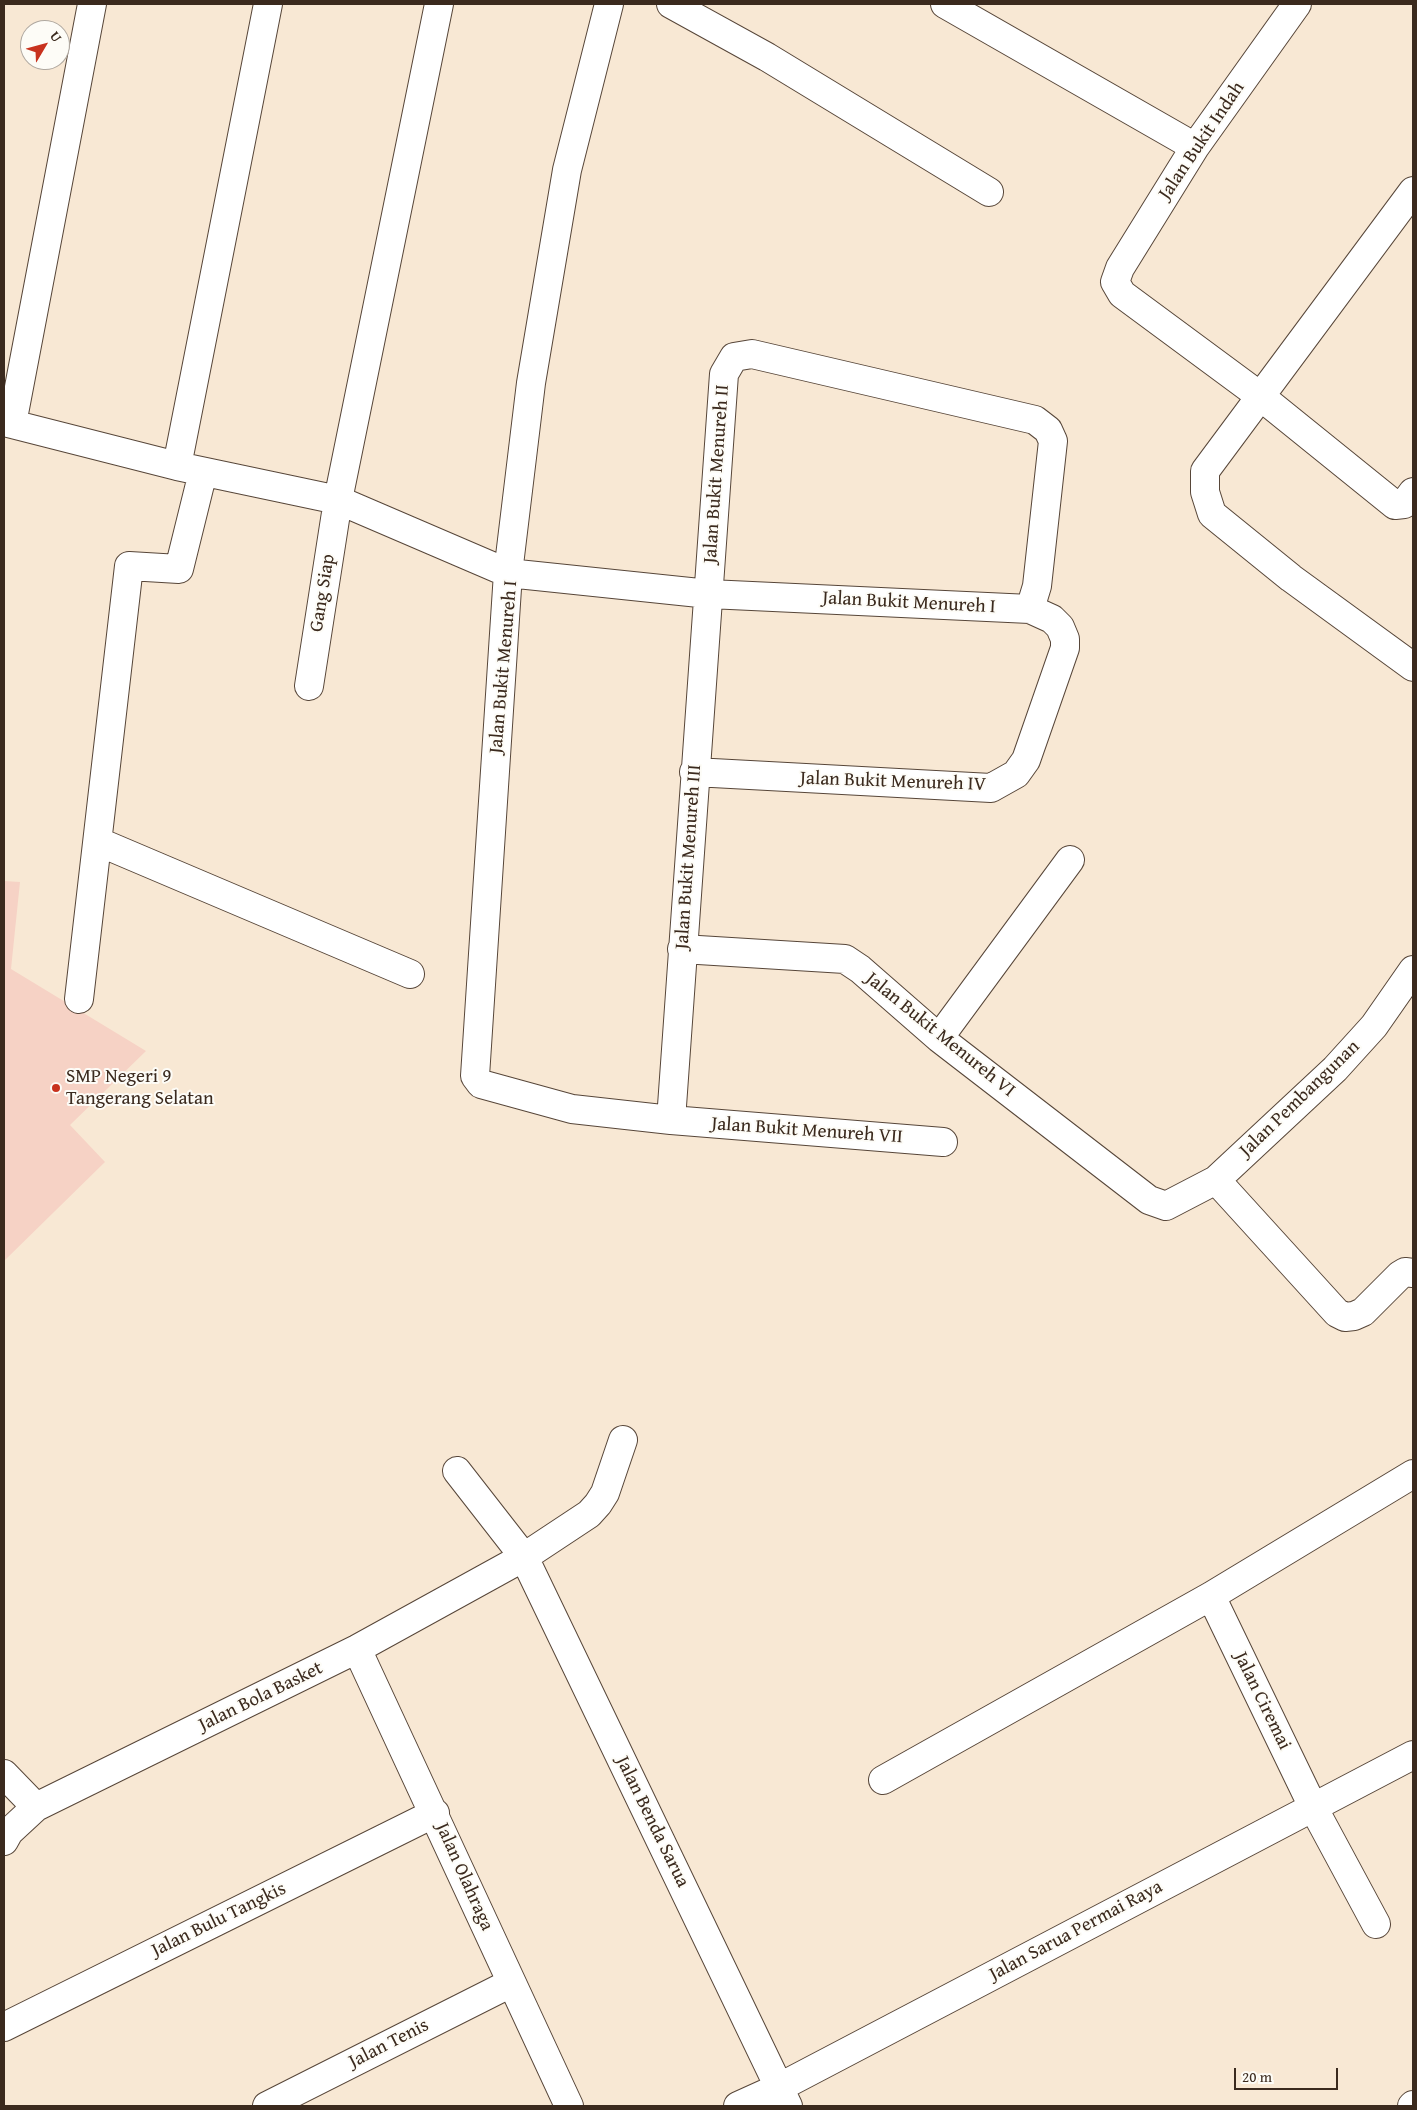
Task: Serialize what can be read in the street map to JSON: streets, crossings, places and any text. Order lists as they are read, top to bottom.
{
  "streets": {
    "street": [
      "Jalan Bukit Indah",
      "Jalan Bukit Menureh II",
      "Gang Siap",
      "Jalan Bukit Menureh I",
      "Jalan Bukit Menureh IV",
      "Jalan Bukit Menureh III",
      "Jalan Bukit Menureh VI",
      "Jalan Pembangunan",
      "Jalan Bukit Menureh VII",
      "Jalan Bola Basket",
      "Jalan Ciremai",
      "Jalan Benda Sarua",
      "Jalan Olahraga",
      "Jalan Bulu Tangkis",
      "Jalan Sarua Permai Raya",
      "Jalan Tenis"
    ]
  },
  "crossings": [
    ["Jalan Bukit Menureh II", "Jalan Bukit Menureh I"],
    ["Jalan Bukit Menureh II", "Jalan Bukit Menureh IV"],
    ["Jalan Bukit Menureh II", "Jalan Bukit Menureh III"],
    ["Jalan Bukit Menureh I", "Jalan Bukit Menureh IV"],
    ["Jalan Bukit Menureh I", "Jalan Bukit Menureh III"],
    ["Jalan Bukit Menureh I", "Jalan Bukit Menureh VII"],
    ["Jalan Bukit Menureh IV", "Jalan Bukit Menureh III"],
    ["Jalan Bukit Menureh III", "Jalan Bukit Menureh VI"],
    ["Jalan Bukit Menureh III", "Jalan Bukit Menureh VII"],
    ["Jalan Bukit Menureh VI", "Jalan Pembangunan"],
    ["Jalan Bola Basket", "Jalan Benda Sarua"],
    ["Jalan Bola Basket", "Jalan Olahraga"],
    ["Jalan Ciremai", "Jalan Sarua Permai Raya"],
    ["Jalan Benda Sarua", "Jalan Sarua Permai Raya"],
    ["Jalan Olahraga", "Jalan Bulu Tangkis"],
    ["Jalan Olahraga", "Jalan Tenis"]
  ],
  "places": ["SMP Negeri 9 Tangerang Selatan"],
  "scale_bar": "20 m",
  "north": "top right"
}
